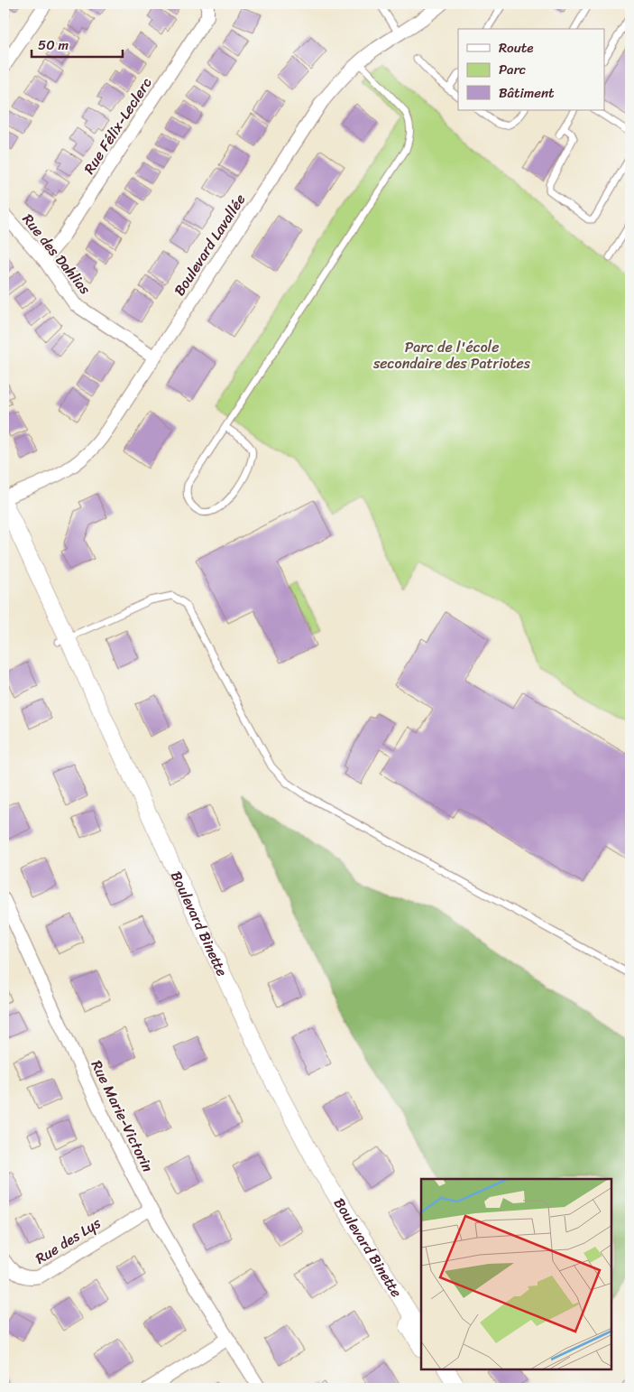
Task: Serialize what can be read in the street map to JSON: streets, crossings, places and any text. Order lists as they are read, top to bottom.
{
  "streets": {
    "street": [
      "Rue Félix-Leclerc",
      "Boulevard Lavallée",
      "Rue des Dahlias",
      "Boulevard Binette",
      "Rue Marie-Victorin",
      "Rue des Lys"
    ]
  },
  "crossings": [
    ["Rue Félix-Leclerc", "Rue des Dahlias"],
    ["Boulevard Lavallée", "Rue des Dahlias"],
    ["Boulevard Lavallée", "Boulevard Binette"],
    ["Rue Marie-Victorin", "Rue des Lys"]
  ],
  "parks": ["Parc de l'école secondaire des Patriotes"],
  "legend": ["Route", "Parc", "Bâtiment"],
  "scale_bar": "50 m"
}
